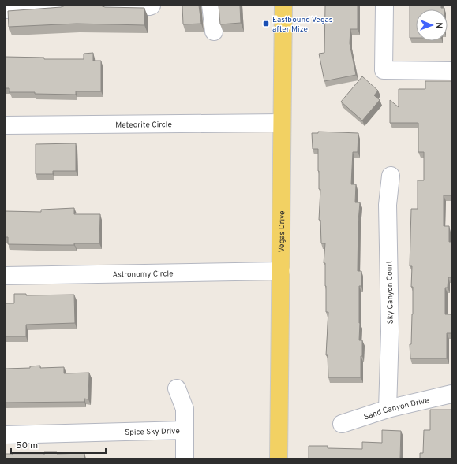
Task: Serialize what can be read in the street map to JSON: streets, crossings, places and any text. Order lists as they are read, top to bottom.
{
  "streets": {
    "main road": ["Vegas Drive"],
    "street": [
      "Meteorite Circle",
      "Astronomy Circle",
      "Sky Canyon Court",
      "Sand Canyon Drive",
      "Spice Sky Drive"
    ]
  },
  "crossings": [
    ["Meteorite Circle", "Vegas Drive"],
    ["Vegas Drive", "Astronomy Circle"],
    ["Sky Canyon Court", "Sand Canyon Drive"]
  ],
  "places": {
    "transit": ["Eastbound Vegas after Mize"]
  },
  "scale_bar": "50 m",
  "north": "right"
}
